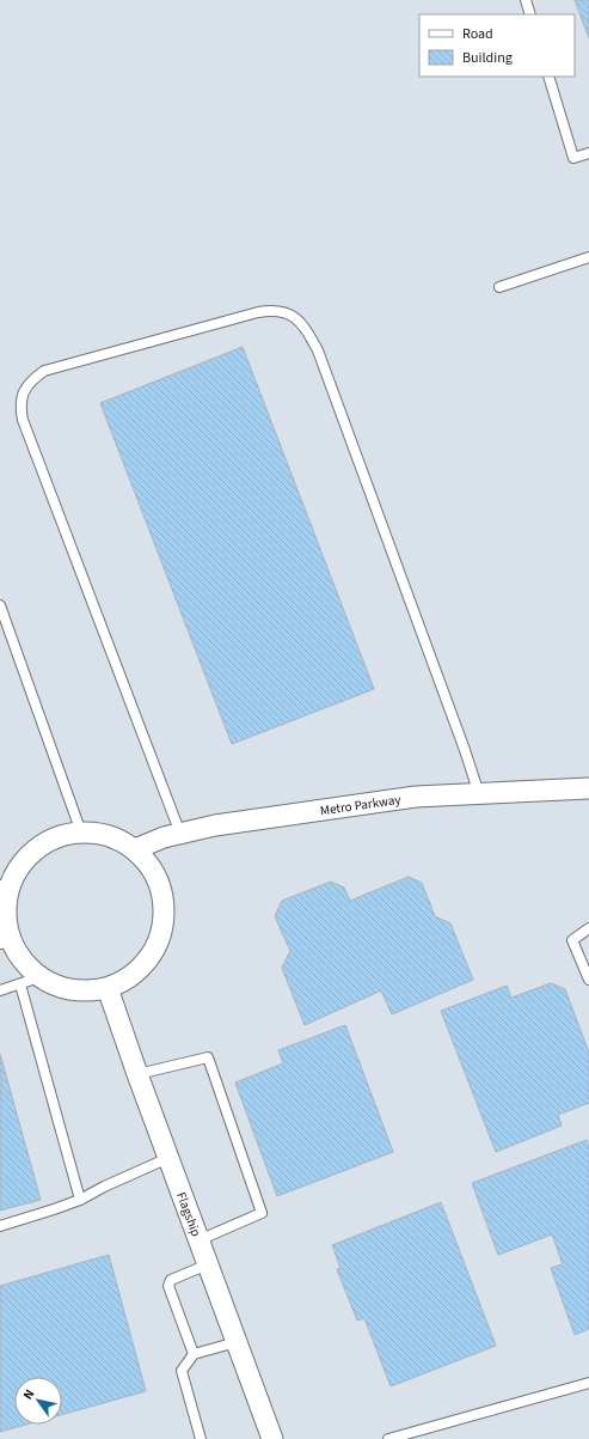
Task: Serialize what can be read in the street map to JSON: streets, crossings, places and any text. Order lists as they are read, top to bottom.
{
  "streets": {
    "street": ["Metro Parkway", "Flagship"]
  },
  "crossings": [
    ["Metro Parkway", "Flagship"]
  ],
  "legend": ["Road", "Building"],
  "north": "top left"
}
